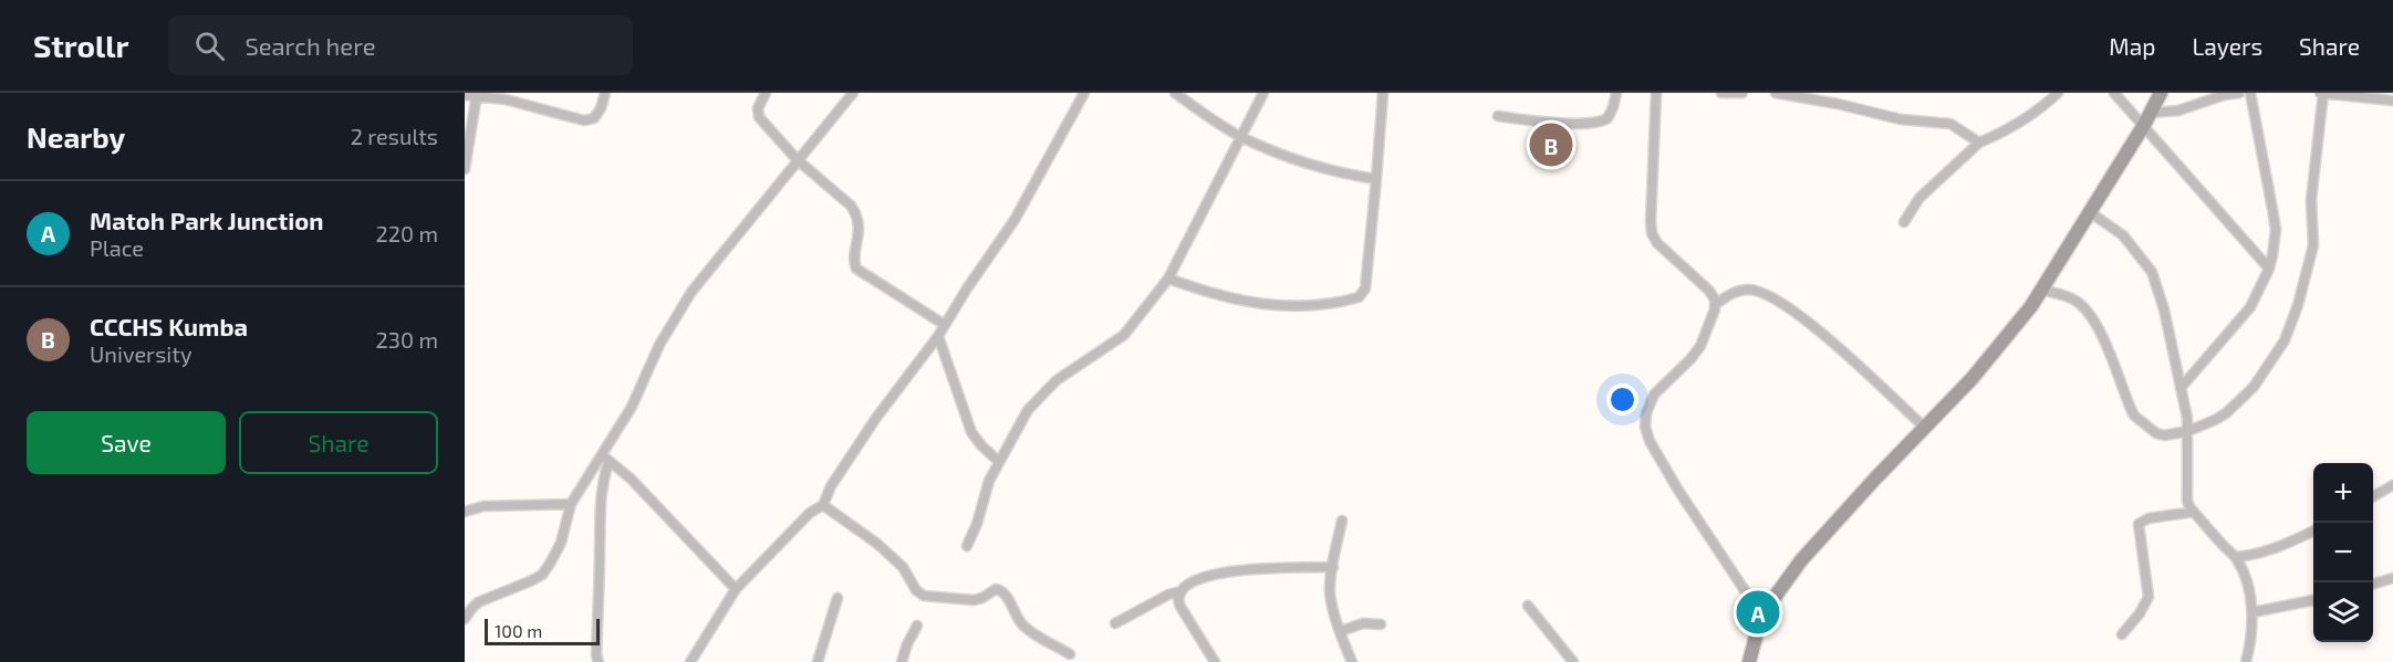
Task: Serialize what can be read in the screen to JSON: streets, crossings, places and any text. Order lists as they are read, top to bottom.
{
  "scale_bar": "100 m",
  "page": {
    "header": "Strollr",
    "search": "Search here",
    "nav": ["Map", "Layers", "Share"],
    "heading": ["Nearby", "2 results"],
    "pins": ["B", "A"],
    "list": [
      {
        "mark": "A",
        "name": "Matoh Park Junction",
        "note": "Place",
        "value": "220 m"
      },
      {
        "mark": "B",
        "name": "CCCHS Kumba",
        "note": "University",
        "value": "230 m"
      }
    ],
    "buttons": ["Save", "Share"],
    "map_buttons": ["+", "−"],
    "scale": "100 m"
  }
}
